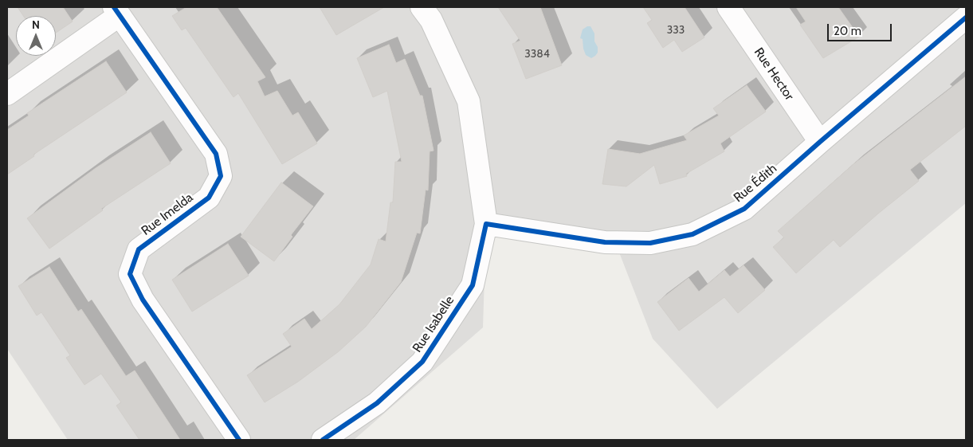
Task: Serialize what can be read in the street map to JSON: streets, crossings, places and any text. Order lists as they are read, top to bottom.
{
  "streets": {
    "street": [
      "Rue Hector",
      "Rue Édith",
      "Rue Imelda",
      "Rue Isabelle"
    ]
  },
  "crossings": [
    ["Rue Hector", "Rue Édith"],
    ["Rue Édith", "Rue Isabelle"]
  ],
  "house_numbers": ["333", "3384"],
  "scale_bar": "20 m",
  "north": "top"
}
